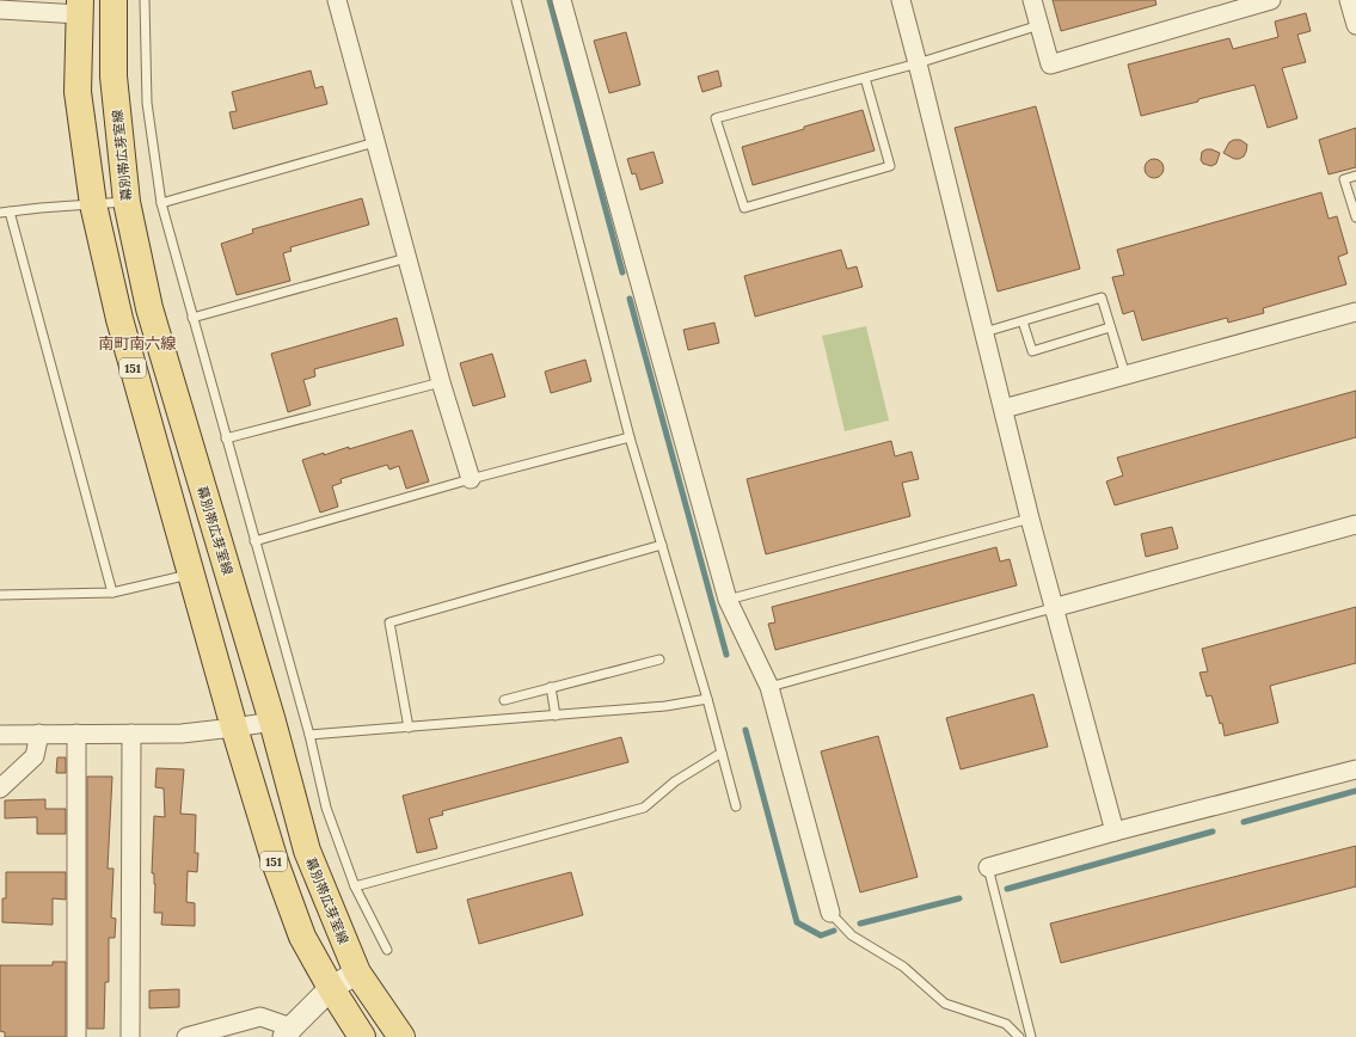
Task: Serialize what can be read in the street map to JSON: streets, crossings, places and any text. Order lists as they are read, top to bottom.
{
  "streets": {
    "main road": ["幕別帯広芽室線", "151"]
  },
  "districts": ["南町南六線"]
}
